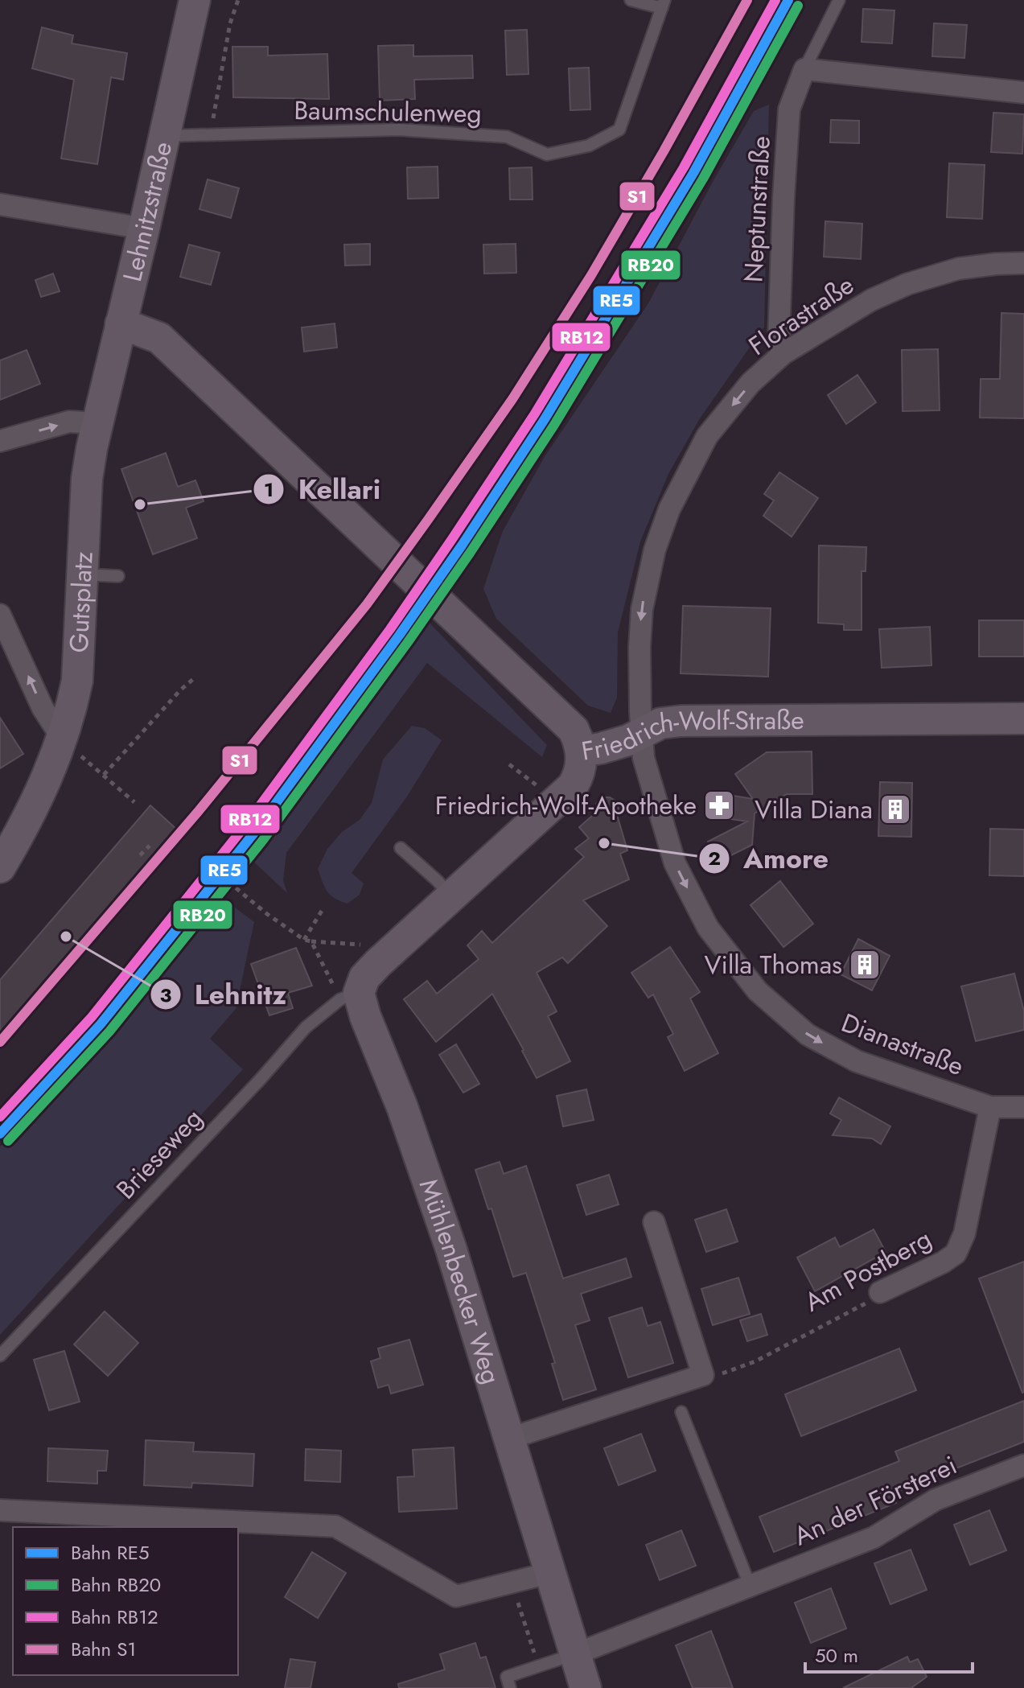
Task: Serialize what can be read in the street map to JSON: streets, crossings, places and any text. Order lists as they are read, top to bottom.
{
  "streets": {
    "main road": [
      "Lehnitzstraße",
      "Gutsplatz",
      "Friedrich-Wolf-Straße",
      "Mühlenbecker Weg"
    ],
    "street": [
      "Neptunstraße",
      "Florastraße",
      "Dianastraße",
      "Am Postberg",
      "An der Försterei"
    ],
    "lane": ["Baumschulenweg", "Brieseweg"]
  },
  "crossings": [
    ["Baumschulenweg", "Lehnitzstraße"],
    ["Neptunstraße", "Florastraße"],
    ["Lehnitzstraße", "Gutsplatz"],
    ["Florastraße", "Friedrich-Wolf-Straße"],
    ["Florastraße", "Dianastraße"],
    ["Friedrich-Wolf-Straße", "Dianastraße"],
    ["Friedrich-Wolf-Straße", "Brieseweg"],
    ["Friedrich-Wolf-Straße", "Mühlenbecker Weg"],
    ["Dianastraße", "Am Postberg"],
    ["Brieseweg", "Mühlenbecker Weg"],
    ["Mühlenbecker Weg", "An der Försterei"]
  ],
  "one_way": ["Florastraße", "Dianastraße"],
  "places": {
    "other": ["Kellari", "Amore", "Lehnitz"],
    "pharmacy": ["Friedrich-Wolf-Apotheke"],
    "building": ["Villa Diana", "Villa Thomas"]
  },
  "lines": [
    "rail line RE5",
    "rail line RB12",
    "rail line S1",
    "rail line RB20"
  ],
  "legend": [
    "Bahn RE5",
    "Bahn RB20",
    "Bahn RB12",
    "Bahn S1"
  ],
  "scale_bar": "50 m"
}
